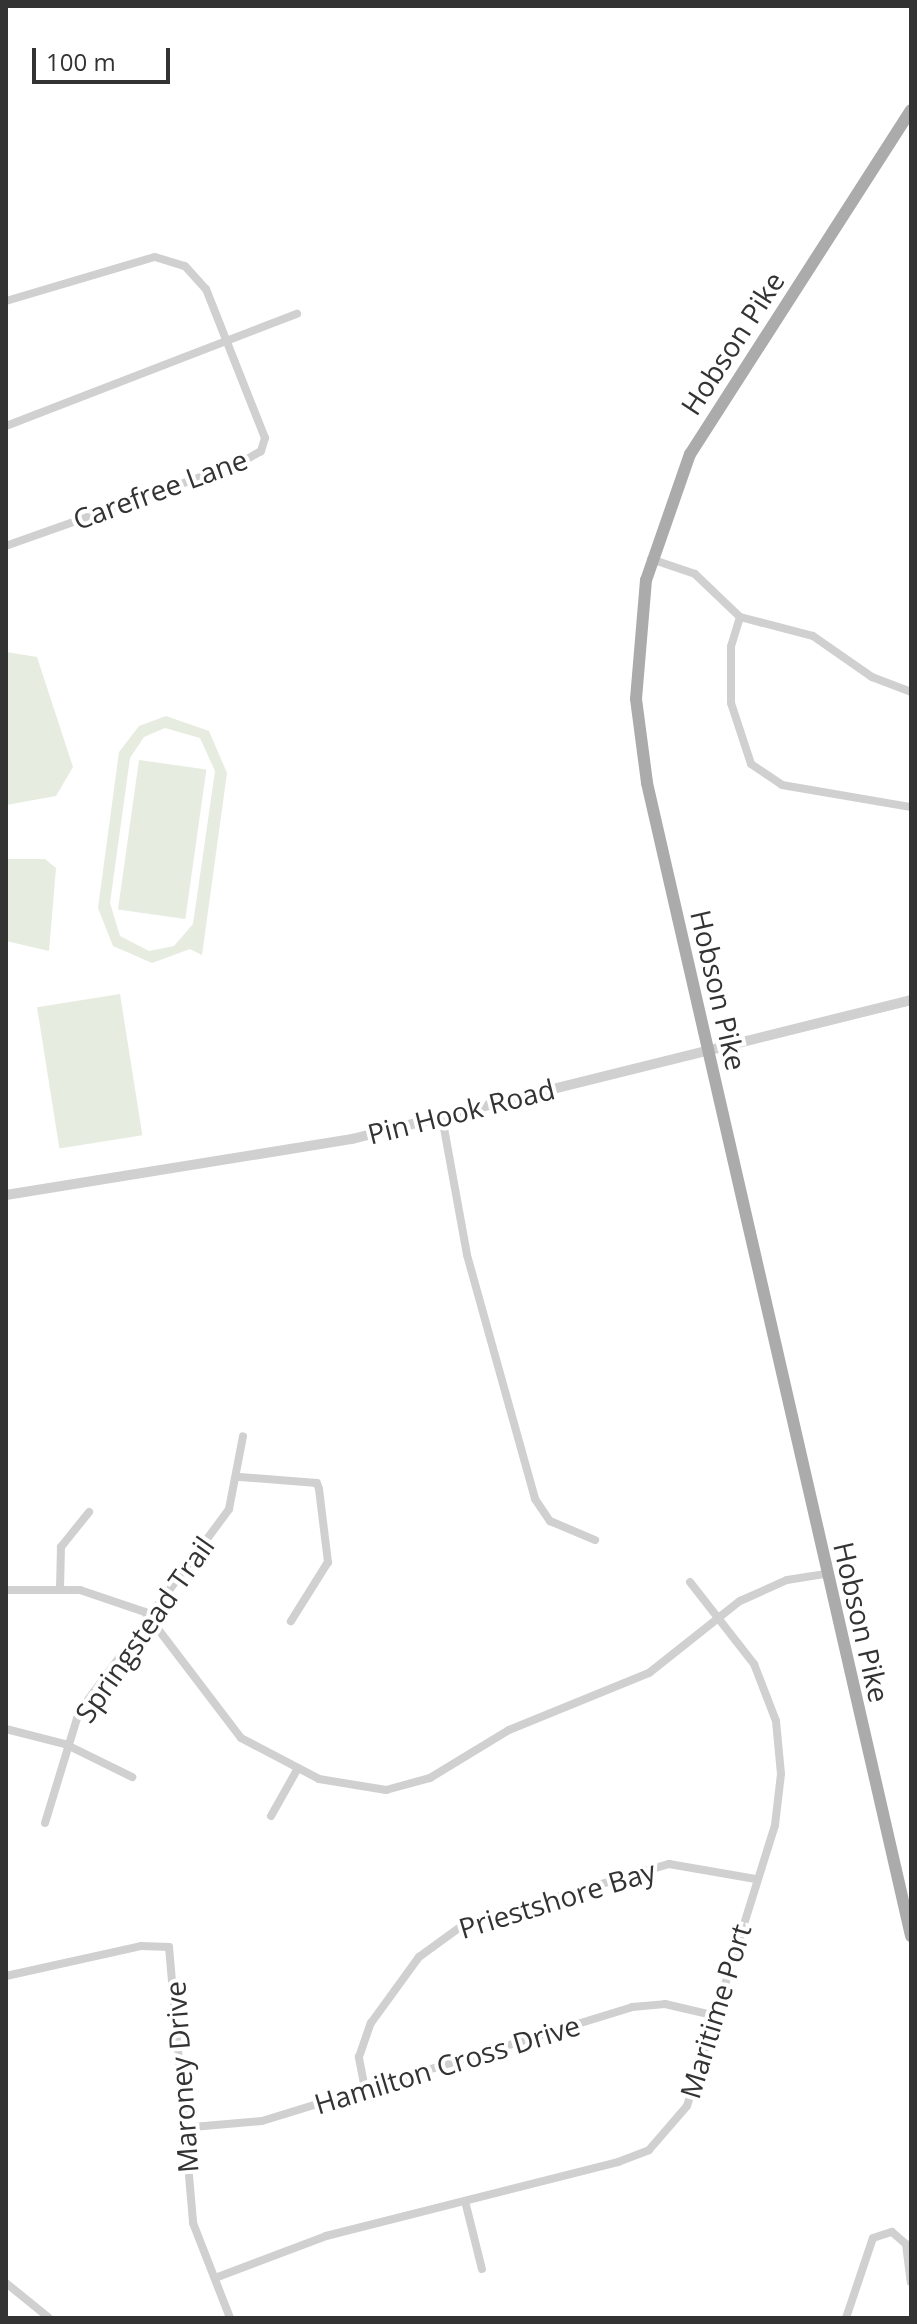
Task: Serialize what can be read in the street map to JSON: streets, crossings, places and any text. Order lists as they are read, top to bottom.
{
  "streets": {
    "main road": ["Hobson Pike"],
    "street": [
      "Carefree Lane",
      "Pin Hook Road",
      "Springstead Trail",
      "Priestshore Bay",
      "Maritime Port",
      "Hamilton Cross Drive",
      "Maroney Drive"
    ]
  },
  "crossings": [
    ["Hobson Pike", "Pin Hook Road"],
    ["Priestshore Bay", "Maritime Port"],
    ["Priestshore Bay", "Hamilton Cross Drive"],
    ["Maritime Port", "Hamilton Cross Drive"],
    ["Maritime Port", "Maroney Drive"],
    ["Hamilton Cross Drive", "Maroney Drive"]
  ],
  "scale_bar": "100 m"
}
